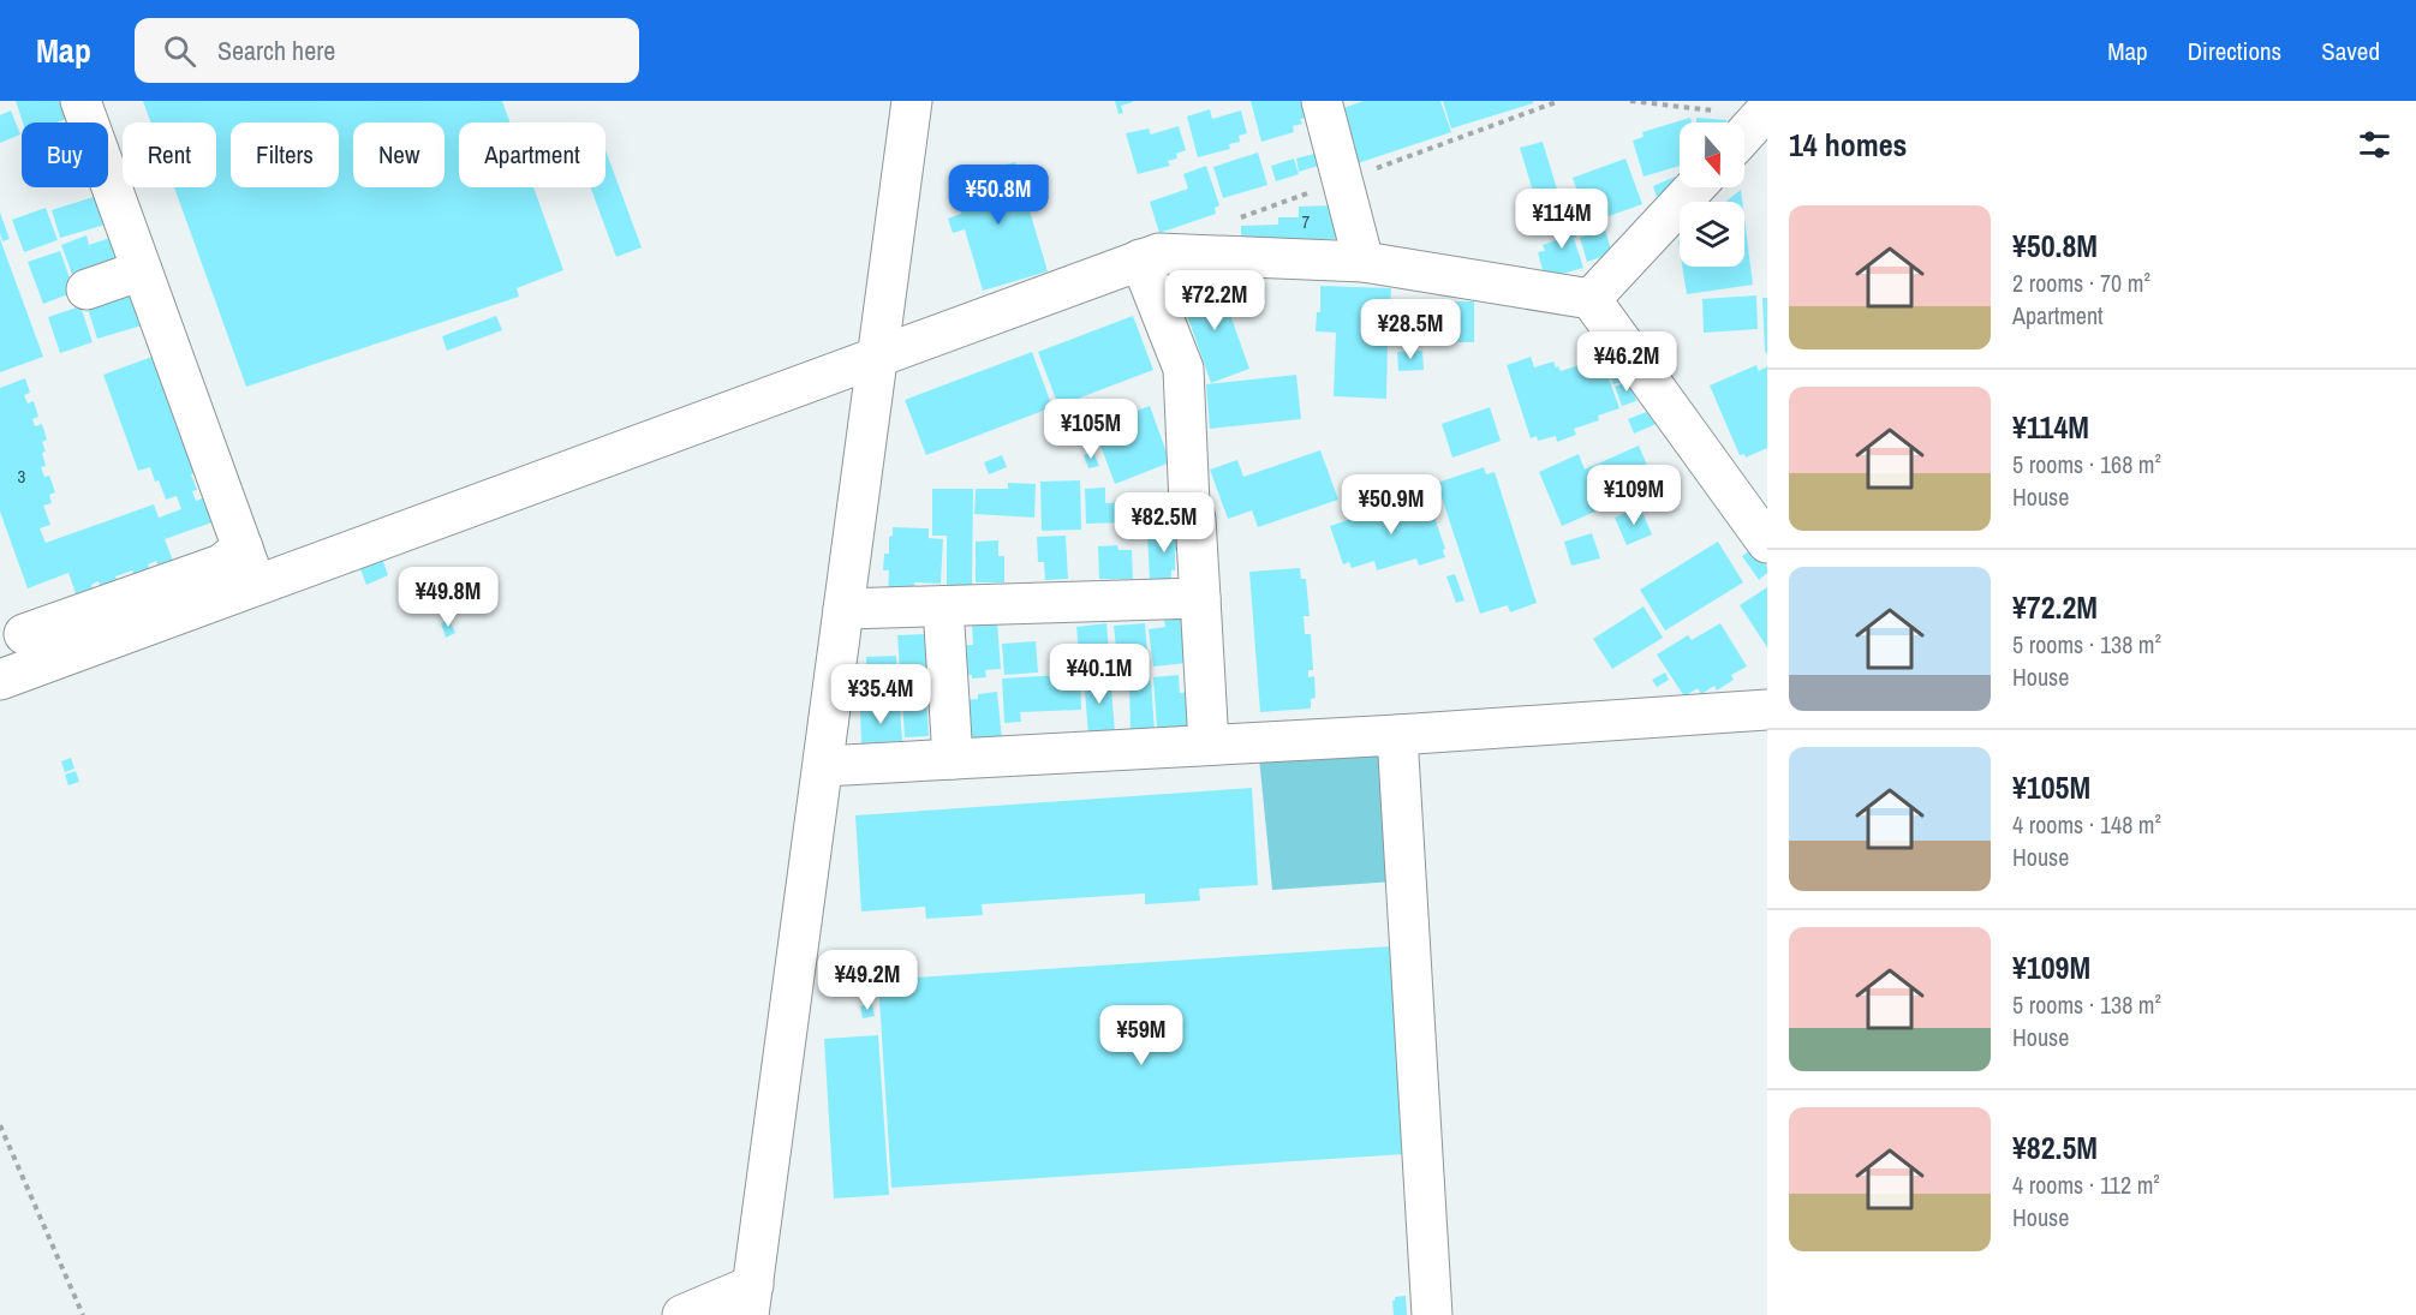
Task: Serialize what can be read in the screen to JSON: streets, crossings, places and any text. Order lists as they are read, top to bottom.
{
  "house_numbers": ["7", "3"],
  "north": "bottom",
  "page": {
    "header": "Map",
    "search": "Search here",
    "nav": ["Map", "Directions", "Saved"],
    "heading": "14 homes",
    "chip": [
      "Buy",
      "Rent",
      "Filters",
      "New",
      "Apartment"
    ],
    "price": [
      "¥50.8M",
      "¥114M",
      "¥72.2M",
      "¥28.5M",
      "¥46.2M",
      "¥105M",
      "¥109M",
      "¥50.9M",
      "¥82.5M",
      "¥49.8M",
      "¥40.1M",
      "¥35.4M",
      "¥49.2M",
      "¥59M"
    ],
    "list": [
      {
        "name": "¥50.8M",
        "note": "2 rooms · 70 m² · Apartment"
      },
      {
        "name": "¥114M",
        "note": "5 rooms · 168 m² · House"
      },
      {
        "name": "¥72.2M",
        "note": "5 rooms · 138 m² · House"
      },
      {
        "name": "¥105M",
        "note": "4 rooms · 148 m² · House"
      },
      {
        "name": "¥109M",
        "note": "5 rooms · 138 m² · House"
      },
      {
        "name": "¥82.5M",
        "note": "4 rooms · 112 m² · House"
      }
    ]
  }
}
